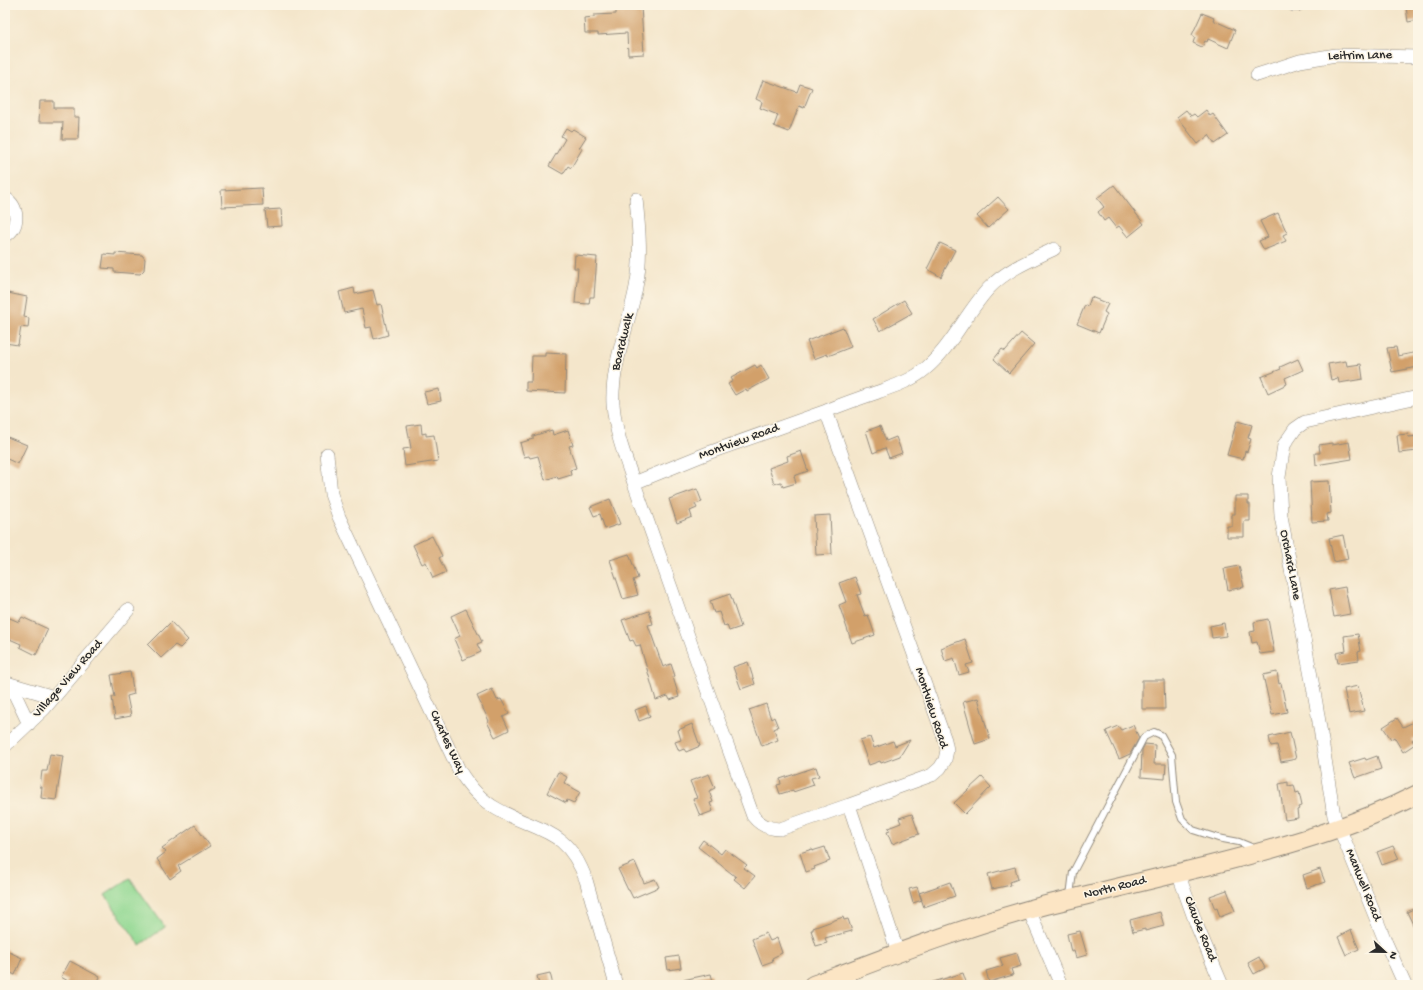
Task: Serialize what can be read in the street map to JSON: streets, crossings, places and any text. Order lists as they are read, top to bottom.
{
  "streets": {
    "main road": ["North Road"],
    "street": [
      "Leitrim Lane",
      "Boardwalk",
      "Montview Road",
      "Orchard Lane",
      "Village View Road",
      "Charles Way",
      "Manwell Road",
      "Claude Road"
    ]
  },
  "crossings": [
    ["Boardwalk", "Montview Road"],
    ["Orchard Lane", "Manwell Road"],
    ["Orchard Lane", "North Road"],
    ["Manwell Road", "North Road"],
    ["North Road", "Claude Road"]
  ],
  "north": "right"
}
